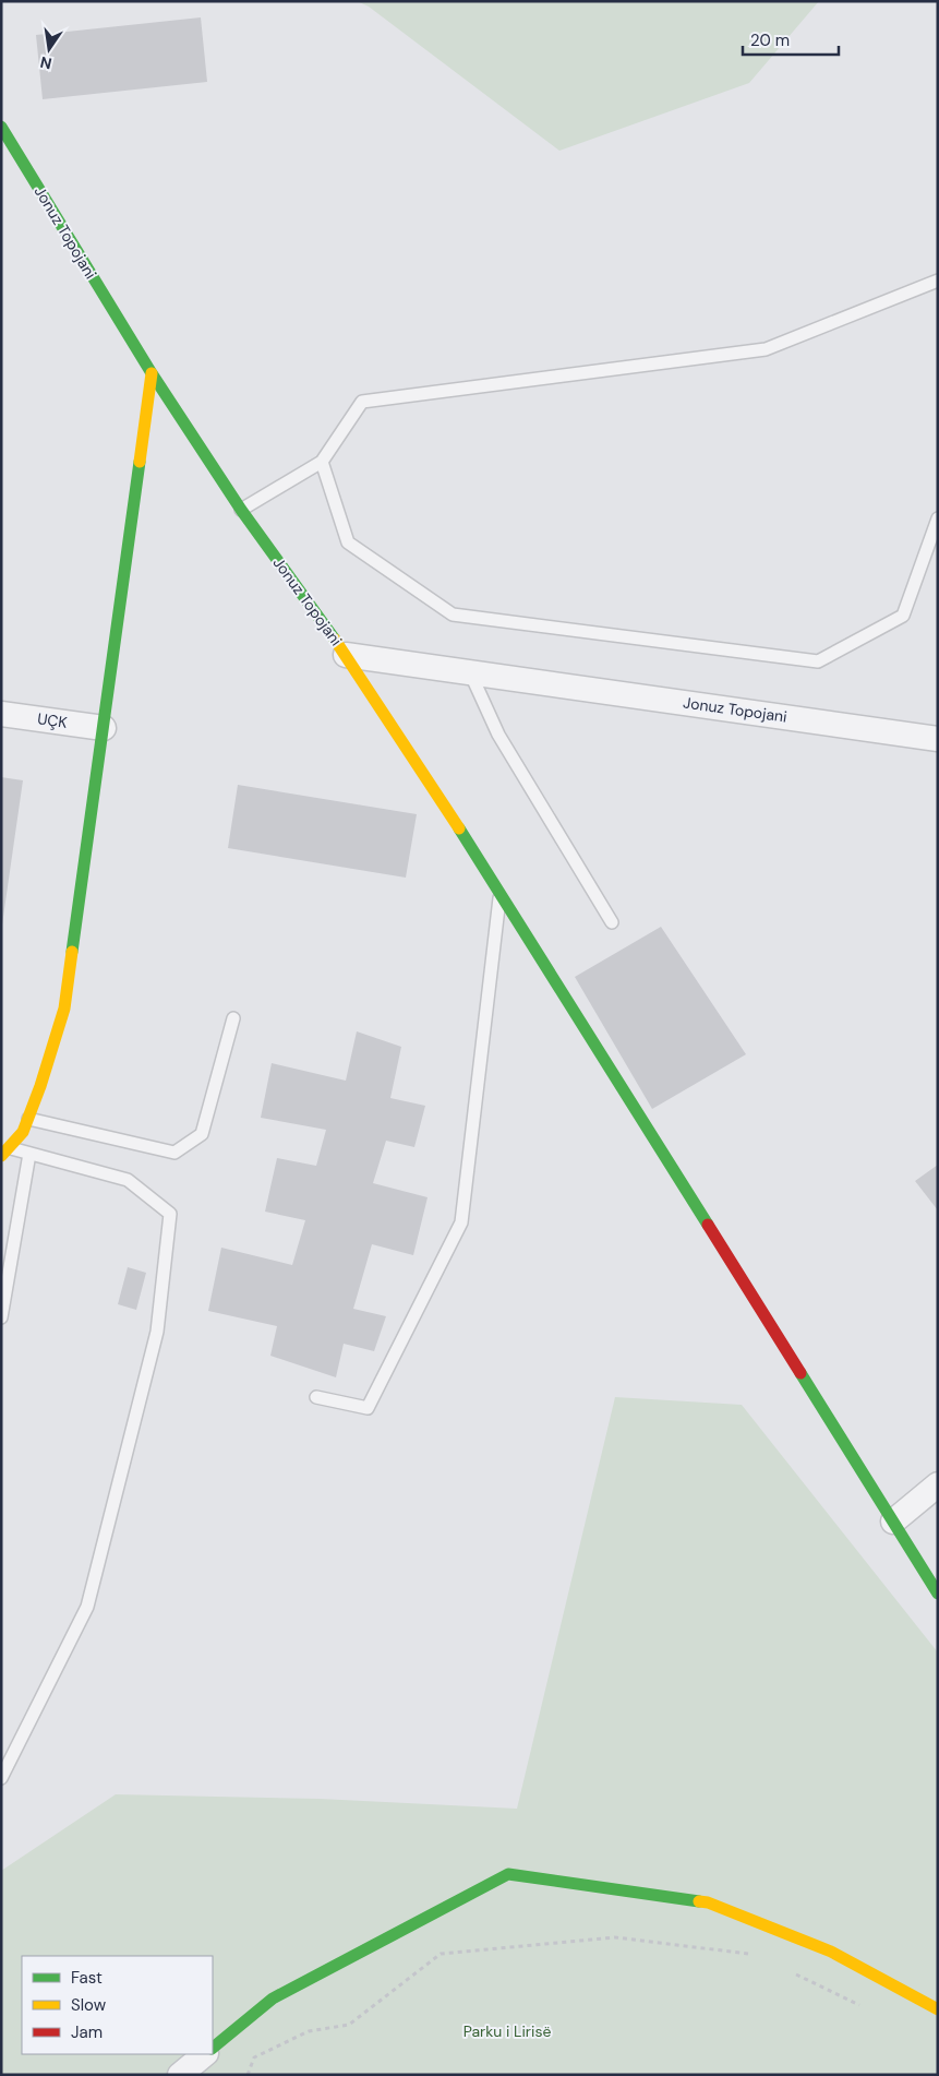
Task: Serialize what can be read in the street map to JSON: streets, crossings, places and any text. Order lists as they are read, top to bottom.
{
  "streets": {
    "street": ["Jonuz Topojani", "UÇK"]
  },
  "parks": ["Parku i Lirisë"],
  "legend": ["Fast", "Slow", "Jam"],
  "scale_bar": "20 m",
  "north": "bottom"
}
